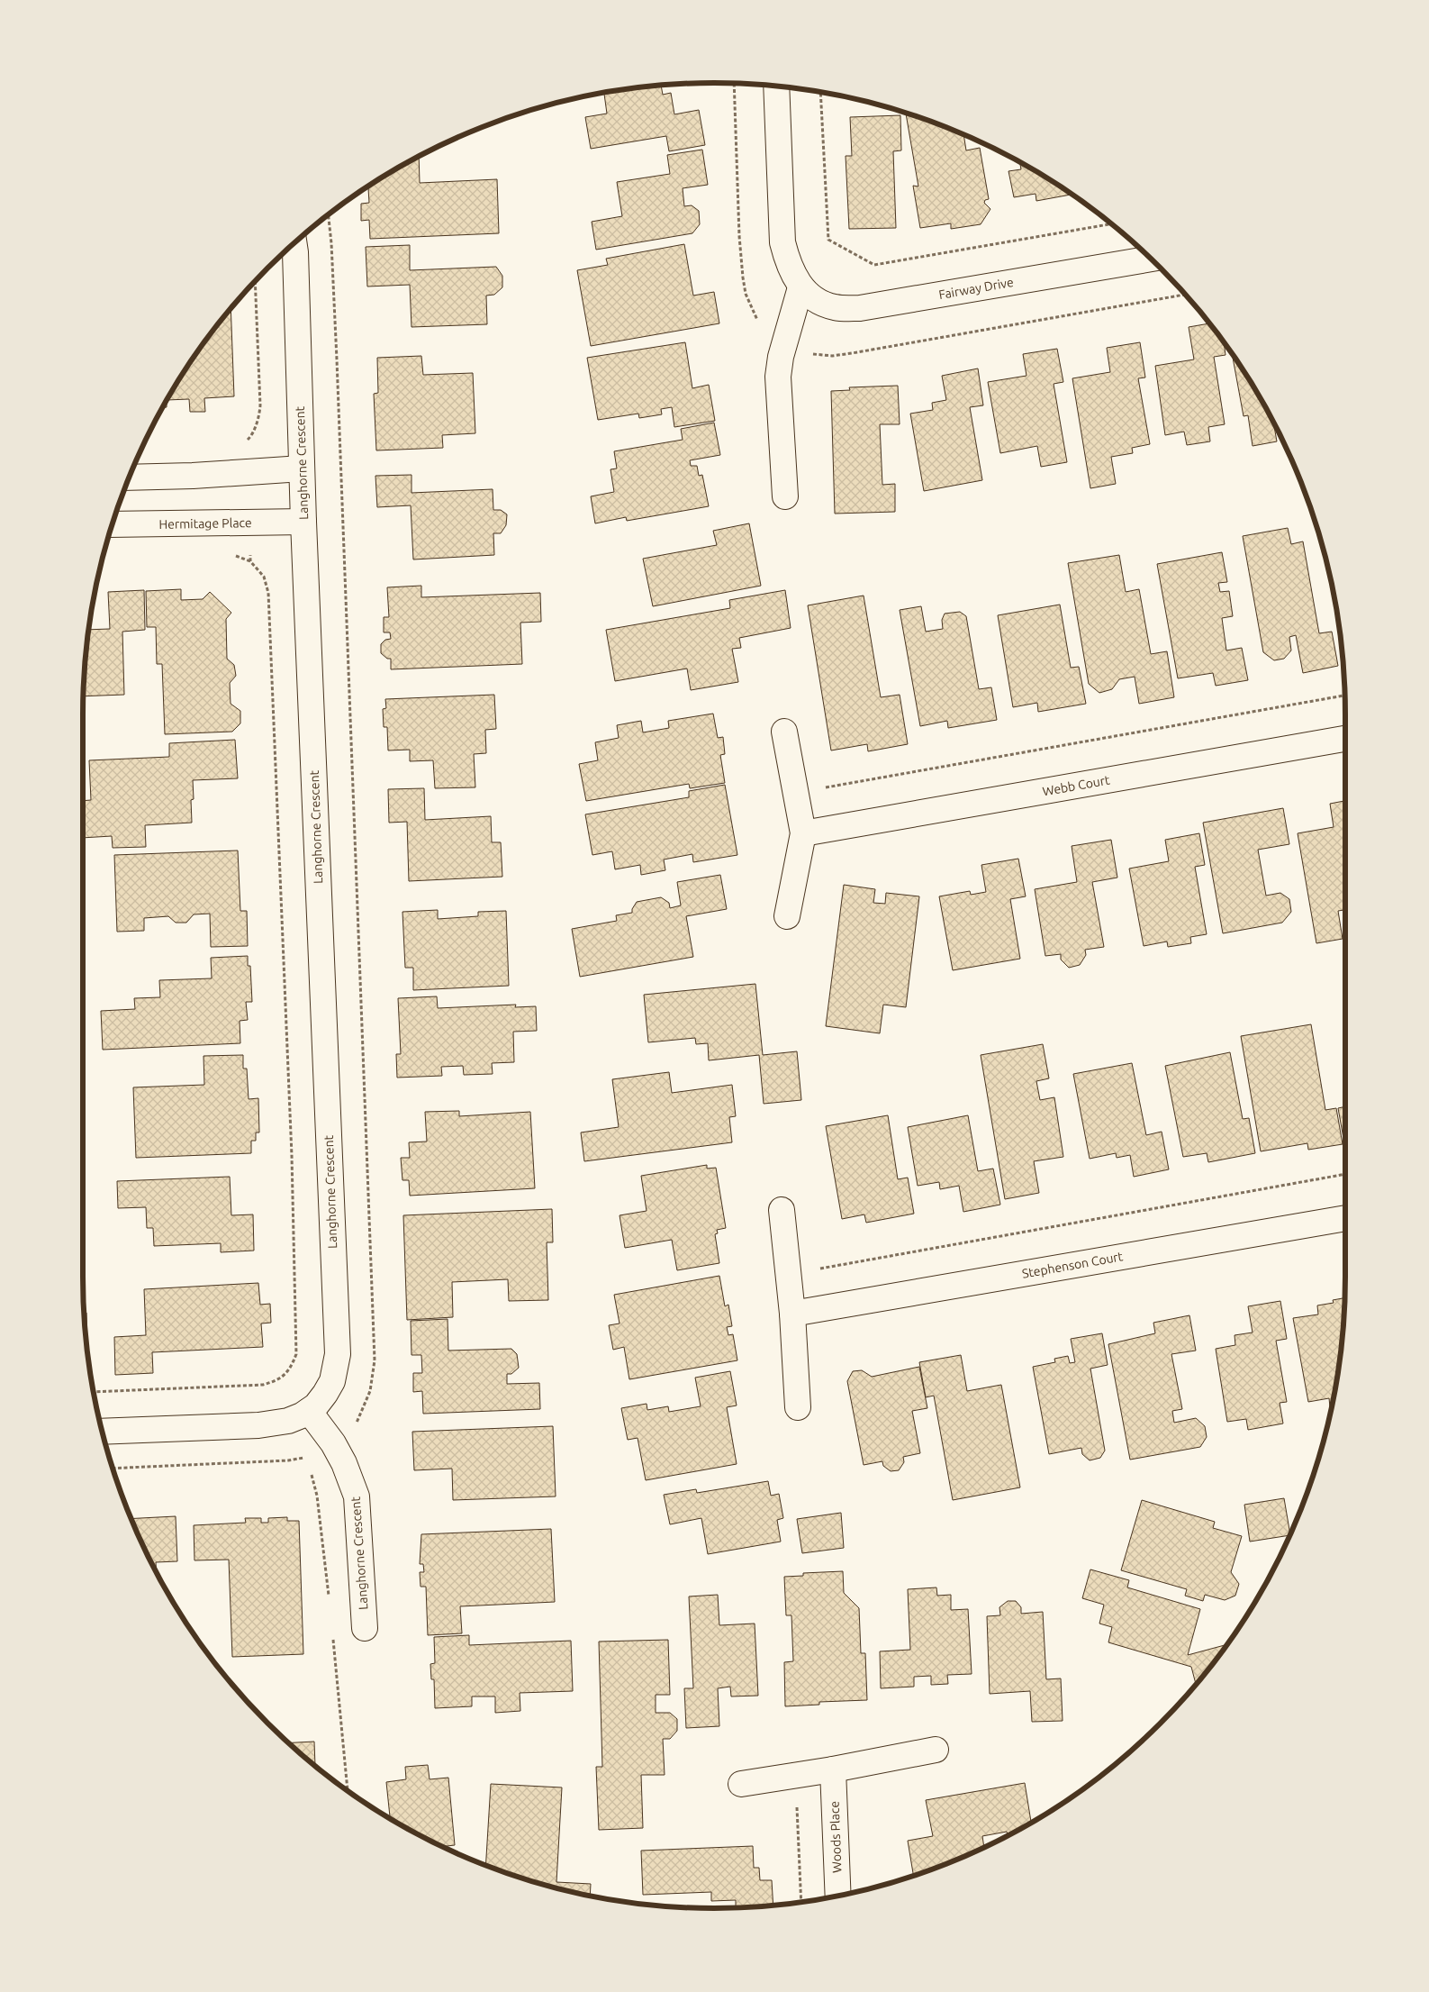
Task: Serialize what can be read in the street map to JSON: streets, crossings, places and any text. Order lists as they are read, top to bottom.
{
  "streets": {
    "street": [
      "Fairway Drive",
      "Langhorne Crescent",
      "Hermitage Place",
      "Webb Court",
      "Stephenson Court",
      "Woods Place"
    ]
  },
  "crossings": [
    ["Langhorne Crescent", "Hermitage Place"]
  ]
}
